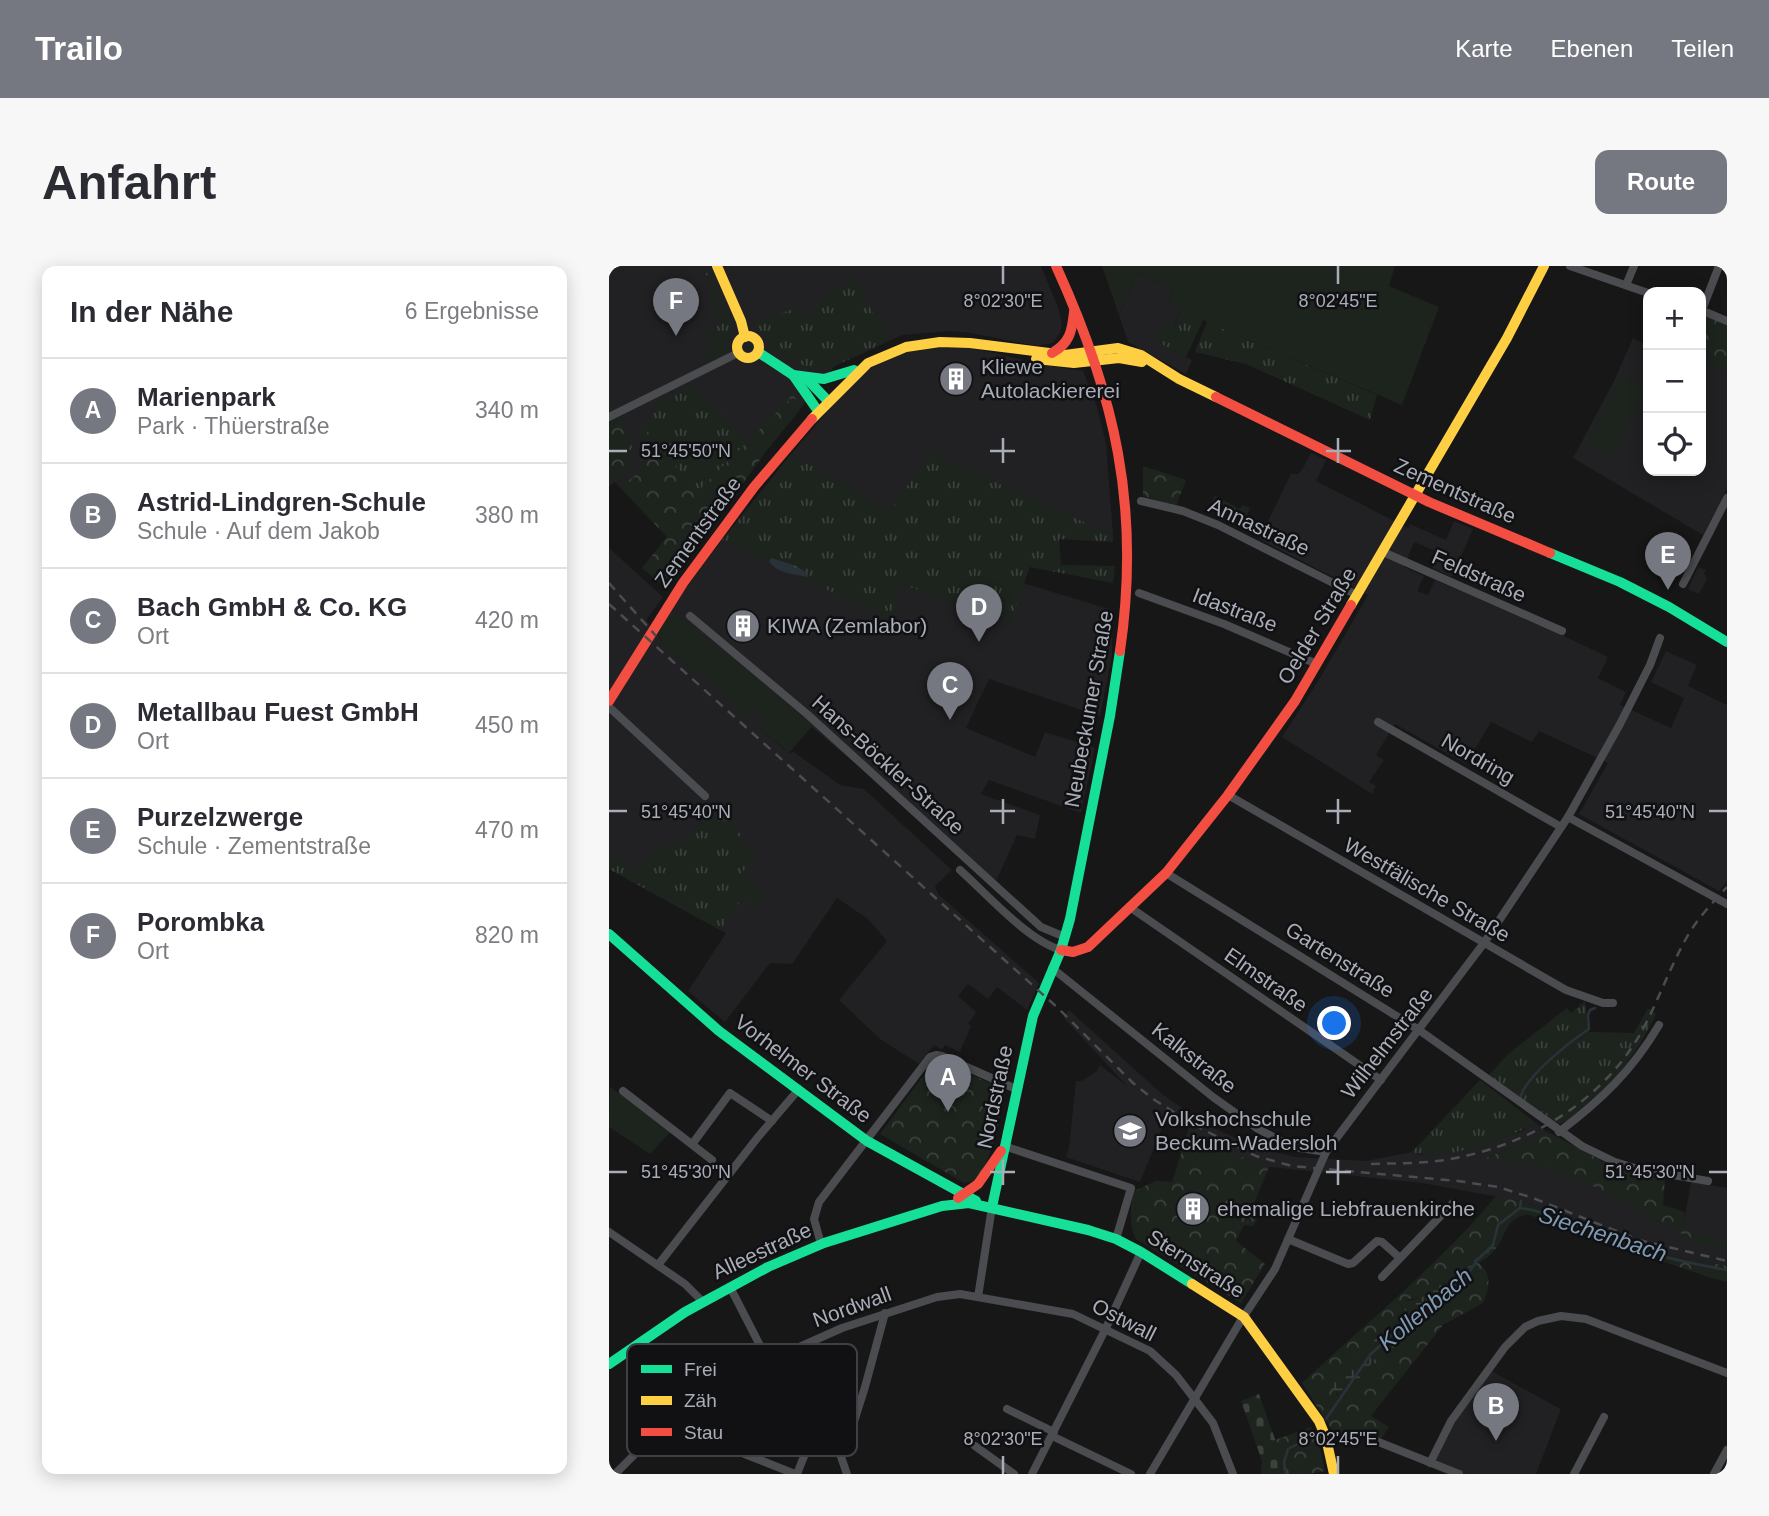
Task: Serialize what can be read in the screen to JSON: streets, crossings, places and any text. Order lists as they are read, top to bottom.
{
  "streets": {
    "street": [
      "Zementstraße",
      "Annastraße",
      "Feldstraße",
      "Idastraße",
      "Oelder Straße",
      "Neubeckumer Straße",
      "Nordring",
      "Hans-Böckler-Straße",
      "Westfälische Straße",
      "Gartenstraße",
      "Elmstraße",
      "Wilhelmstraße",
      "Kalkstraße",
      "Vorhelmer Straße",
      "Nordstraße",
      "Alleestraße",
      "Sternstraße",
      "Nordwall",
      "Ostwall"
    ]
  },
  "crossings": [
    ["Zementstraße", "Oelder Straße"],
    ["Zementstraße", "Neubeckumer Straße"],
    ["Annastraße", "Oelder Straße"],
    ["Feldstraße", "Oelder Straße"],
    ["Idastraße", "Oelder Straße"],
    ["Oelder Straße", "Neubeckumer Straße"],
    ["Oelder Straße", "Westfälische Straße"],
    ["Oelder Straße", "Gartenstraße"],
    ["Oelder Straße", "Elmstraße"],
    ["Oelder Straße", "Nordstraße"],
    ["Neubeckumer Straße", "Hans-Böckler-Straße"],
    ["Neubeckumer Straße", "Nordstraße"],
    ["Nordring", "Wilhelmstraße"],
    ["Westfälische Straße", "Wilhelmstraße"],
    ["Gartenstraße", "Wilhelmstraße"],
    ["Elmstraße", "Wilhelmstraße"],
    ["Wilhelmstraße", "Kalkstraße"],
    ["Wilhelmstraße", "Sternstraße"],
    ["Wilhelmstraße", "Ostwall"],
    ["Kalkstraße", "Nordstraße"],
    ["Vorhelmer Straße", "Nordstraße"],
    ["Vorhelmer Straße", "Alleestraße"],
    ["Vorhelmer Straße", "Sternstraße"],
    ["Nordstraße", "Alleestraße"],
    ["Nordstraße", "Sternstraße"],
    ["Nordstraße", "Nordwall"],
    ["Nordstraße", "Ostwall"],
    ["Alleestraße", "Sternstraße"],
    ["Nordwall", "Ostwall"]
  ],
  "water": ["Siechenbach", "Kollenbach"],
  "places": {
    "building": ["Kliewe Autolackiererei", "KIWA (Zemlabor)", "ehemalige Liebfrauenkirche"],
    "school or university": ["Volkshochschule Beckum-Wadersloh"]
  },
  "legend": ["Frei", "Zäh", "Stau"],
  "page": {
    "header": "Trailo",
    "nav": ["Karte", "Ebenen", "Teilen"],
    "buttons": "Route",
    "title": "Anfahrt",
    "heading": ["In der Nähe", "6 Ergebnisse"],
    "pins": [
      "F",
      "E",
      "D",
      "C",
      "A",
      "B"
    ],
    "map_buttons": ["+", "−"],
    "list": [
      {
        "mark": "A",
        "name": "Marienpark",
        "note": "Park · Thüerstraße",
        "value": "340 m"
      },
      {
        "mark": "B",
        "name": "Astrid-Lindgren-Schule",
        "note": "Schule · Auf dem Jakob",
        "value": "380 m"
      },
      {
        "mark": "C",
        "name": "Bach GmbH & Co. KG",
        "note": "Ort",
        "value": "420 m"
      },
      {
        "mark": "D",
        "name": "Metallbau Fuest GmbH",
        "note": "Ort",
        "value": "450 m"
      },
      {
        "mark": "E",
        "name": "Purzelzwerge",
        "note": "Schule · Zementstraße",
        "value": "470 m"
      },
      {
        "mark": "F",
        "name": "Porombka",
        "note": "Ort",
        "value": "820 m"
      }
    ]
  },
  "coordinates": [
    "8°02'30\"E",
    "8°02'45\"E",
    "51°45'50\"N",
    "51°45'40\"N",
    "51°45'30\"N"
  ]
}
